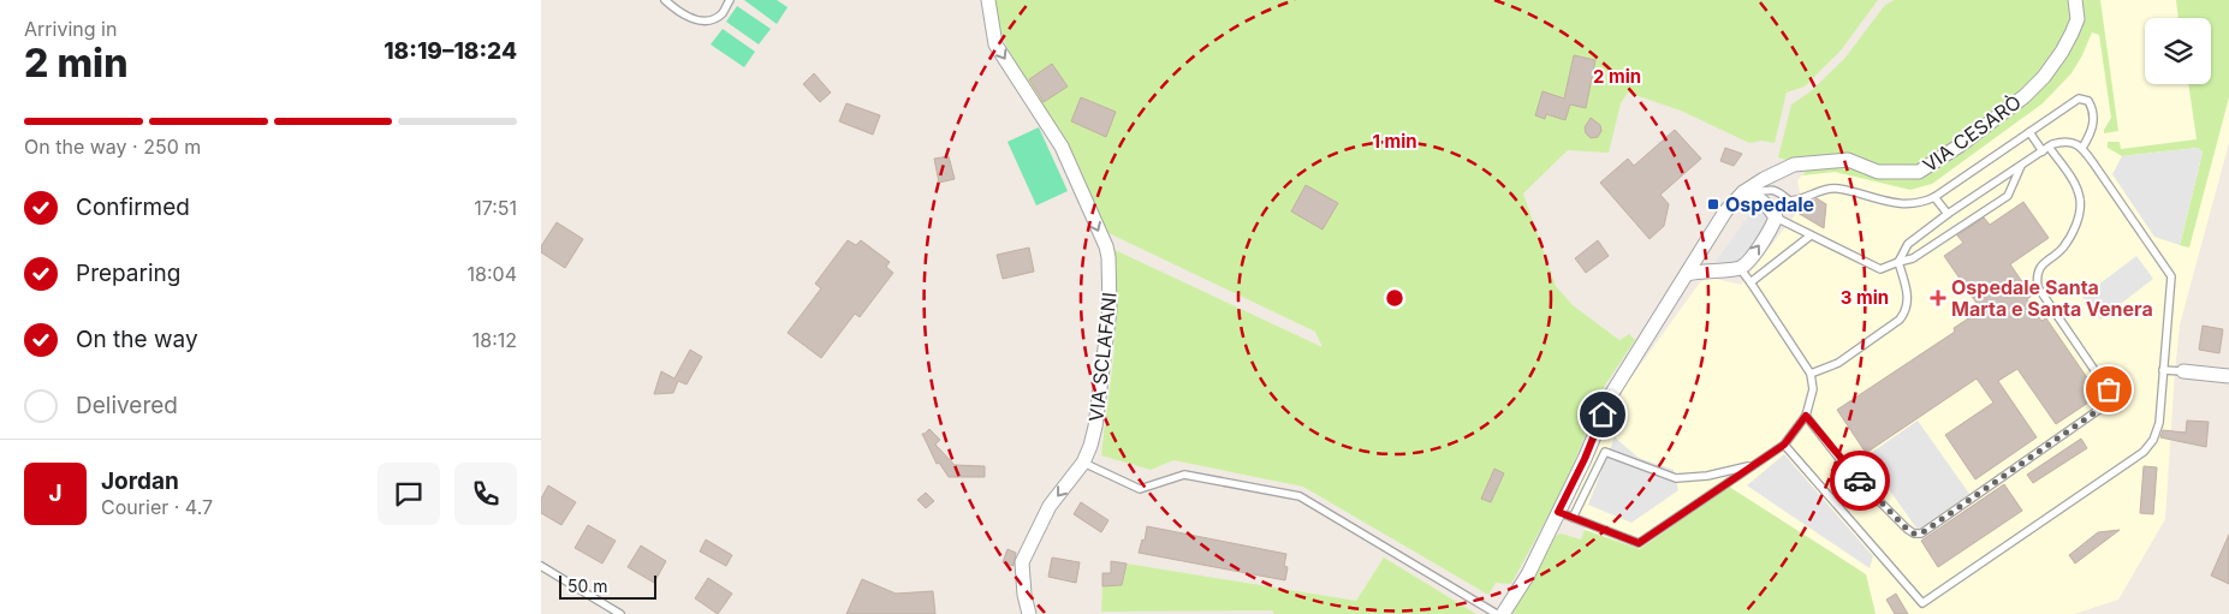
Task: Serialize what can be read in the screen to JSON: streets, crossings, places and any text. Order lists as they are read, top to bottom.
{
  "streets": {
    "street": ["VIA CESARÒ", "VIA SCLAFANI"]
  },
  "one_way": ["VIA SCLAFANI"],
  "places": {
    "transit": ["Ospedale"],
    "health": ["Ospedale Santa Marta e Santa Venera"]
  },
  "scale_bar": "50 m",
  "page": {
    "heading": ["2 min", "Arriving in", "18:19–18:24"],
    "panel": ["Jordan", "Courier · 4.7"],
    "bar": "On the way · 250 m",
    "list": [
      ["Confirmed", "17:51"],
      ["Preparing", "18:04"],
      ["On the way", "18:12"],
      "Delivered"
    ],
    "round": "J",
    "scale": "50 m"
  },
  "rings": ["2 min", "1 min", "3 min"]
}
